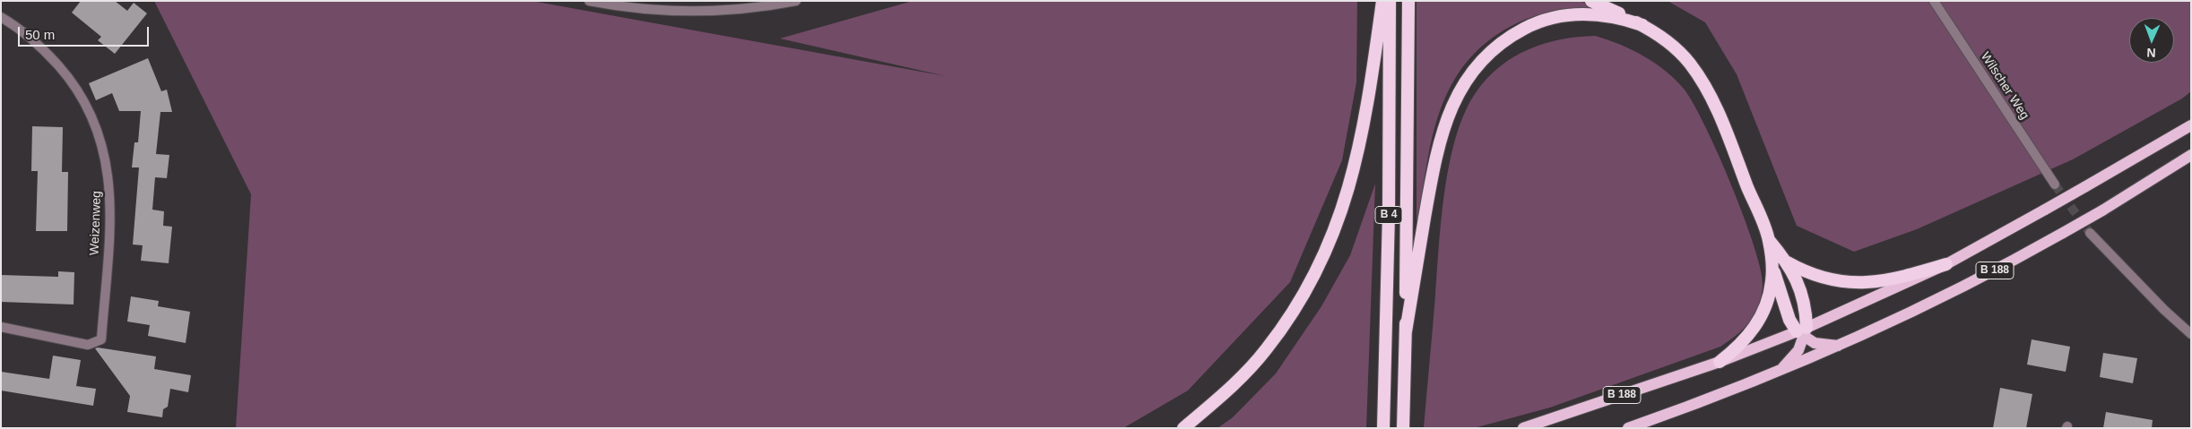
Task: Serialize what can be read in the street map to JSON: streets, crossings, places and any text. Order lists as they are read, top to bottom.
{
  "streets": {
    "highway": ["B 4"],
    "main road": ["B 188"],
    "street": ["Wilscher Weg", "Weizenweg"]
  },
  "scale_bar": "50 m",
  "north": "bottom"
}
